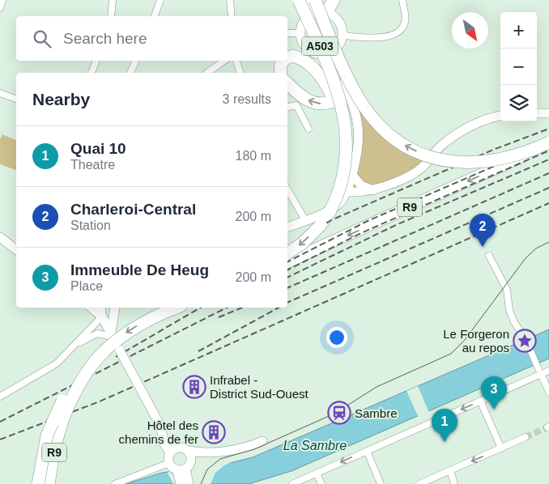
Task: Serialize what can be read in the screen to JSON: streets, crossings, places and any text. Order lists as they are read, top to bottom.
{
  "streets": {
    "highway": ["A503", "R9"]
  },
  "water": ["La Sambre"],
  "places": {
    "place": ["Le Forgeron au repos"],
    "building": ["Infrabel - District Sud-Ouest", "Hôtel des chemins de fer"],
    "station": ["Sambre"]
  },
  "north": "bottom right",
  "page": {
    "map_buttons": ["+", "−"],
    "search": "Search here",
    "heading": ["Nearby", "3 results"],
    "list": [
      {
        "mark": "1",
        "name": "Quai 10",
        "note": "Theatre",
        "value": "180 m"
      },
      {
        "mark": "2",
        "name": "Charleroi-Central",
        "note": "Station",
        "value": "200 m"
      },
      {
        "mark": "3",
        "name": "Immeuble De Heug",
        "note": "Place",
        "value": "200 m"
      }
    ],
    "pins": ["2", "3", "1"]
  }
}
